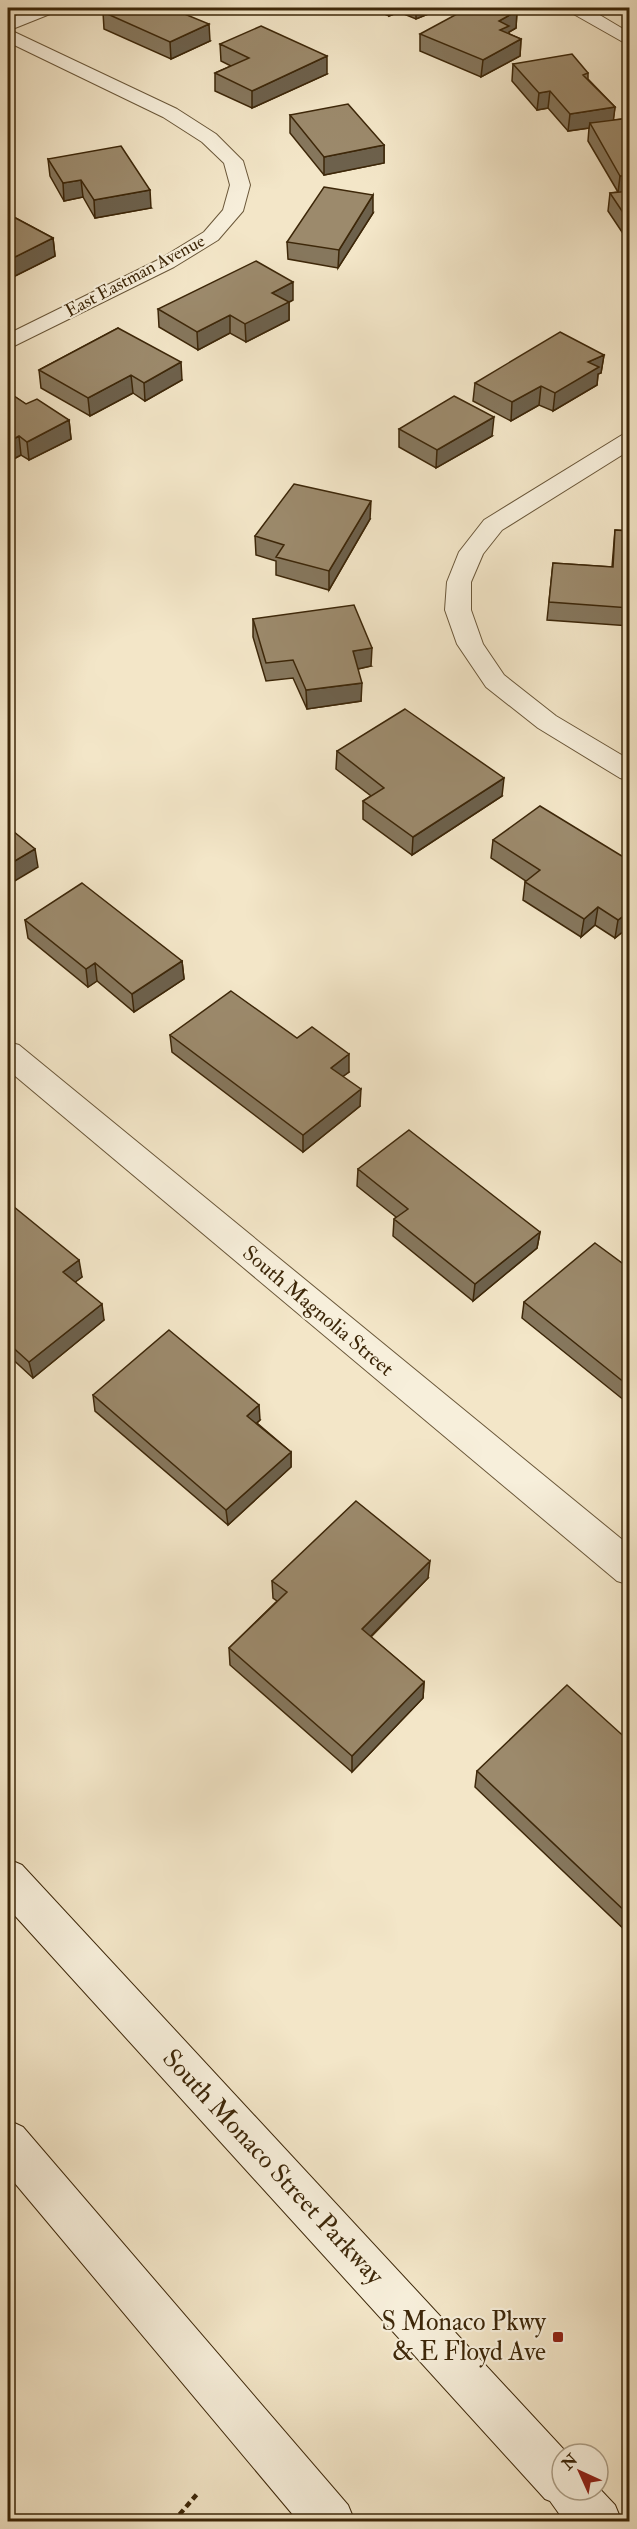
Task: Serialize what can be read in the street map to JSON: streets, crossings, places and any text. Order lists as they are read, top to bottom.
{
  "streets": {
    "street": ["East Eastman Avenue", "South Magnolia Street", "South Monaco Street Parkway"]
  },
  "places": {
    "transit": ["S Monaco Pkwy & E Floyd Ave"]
  },
  "north": "top left"
}
